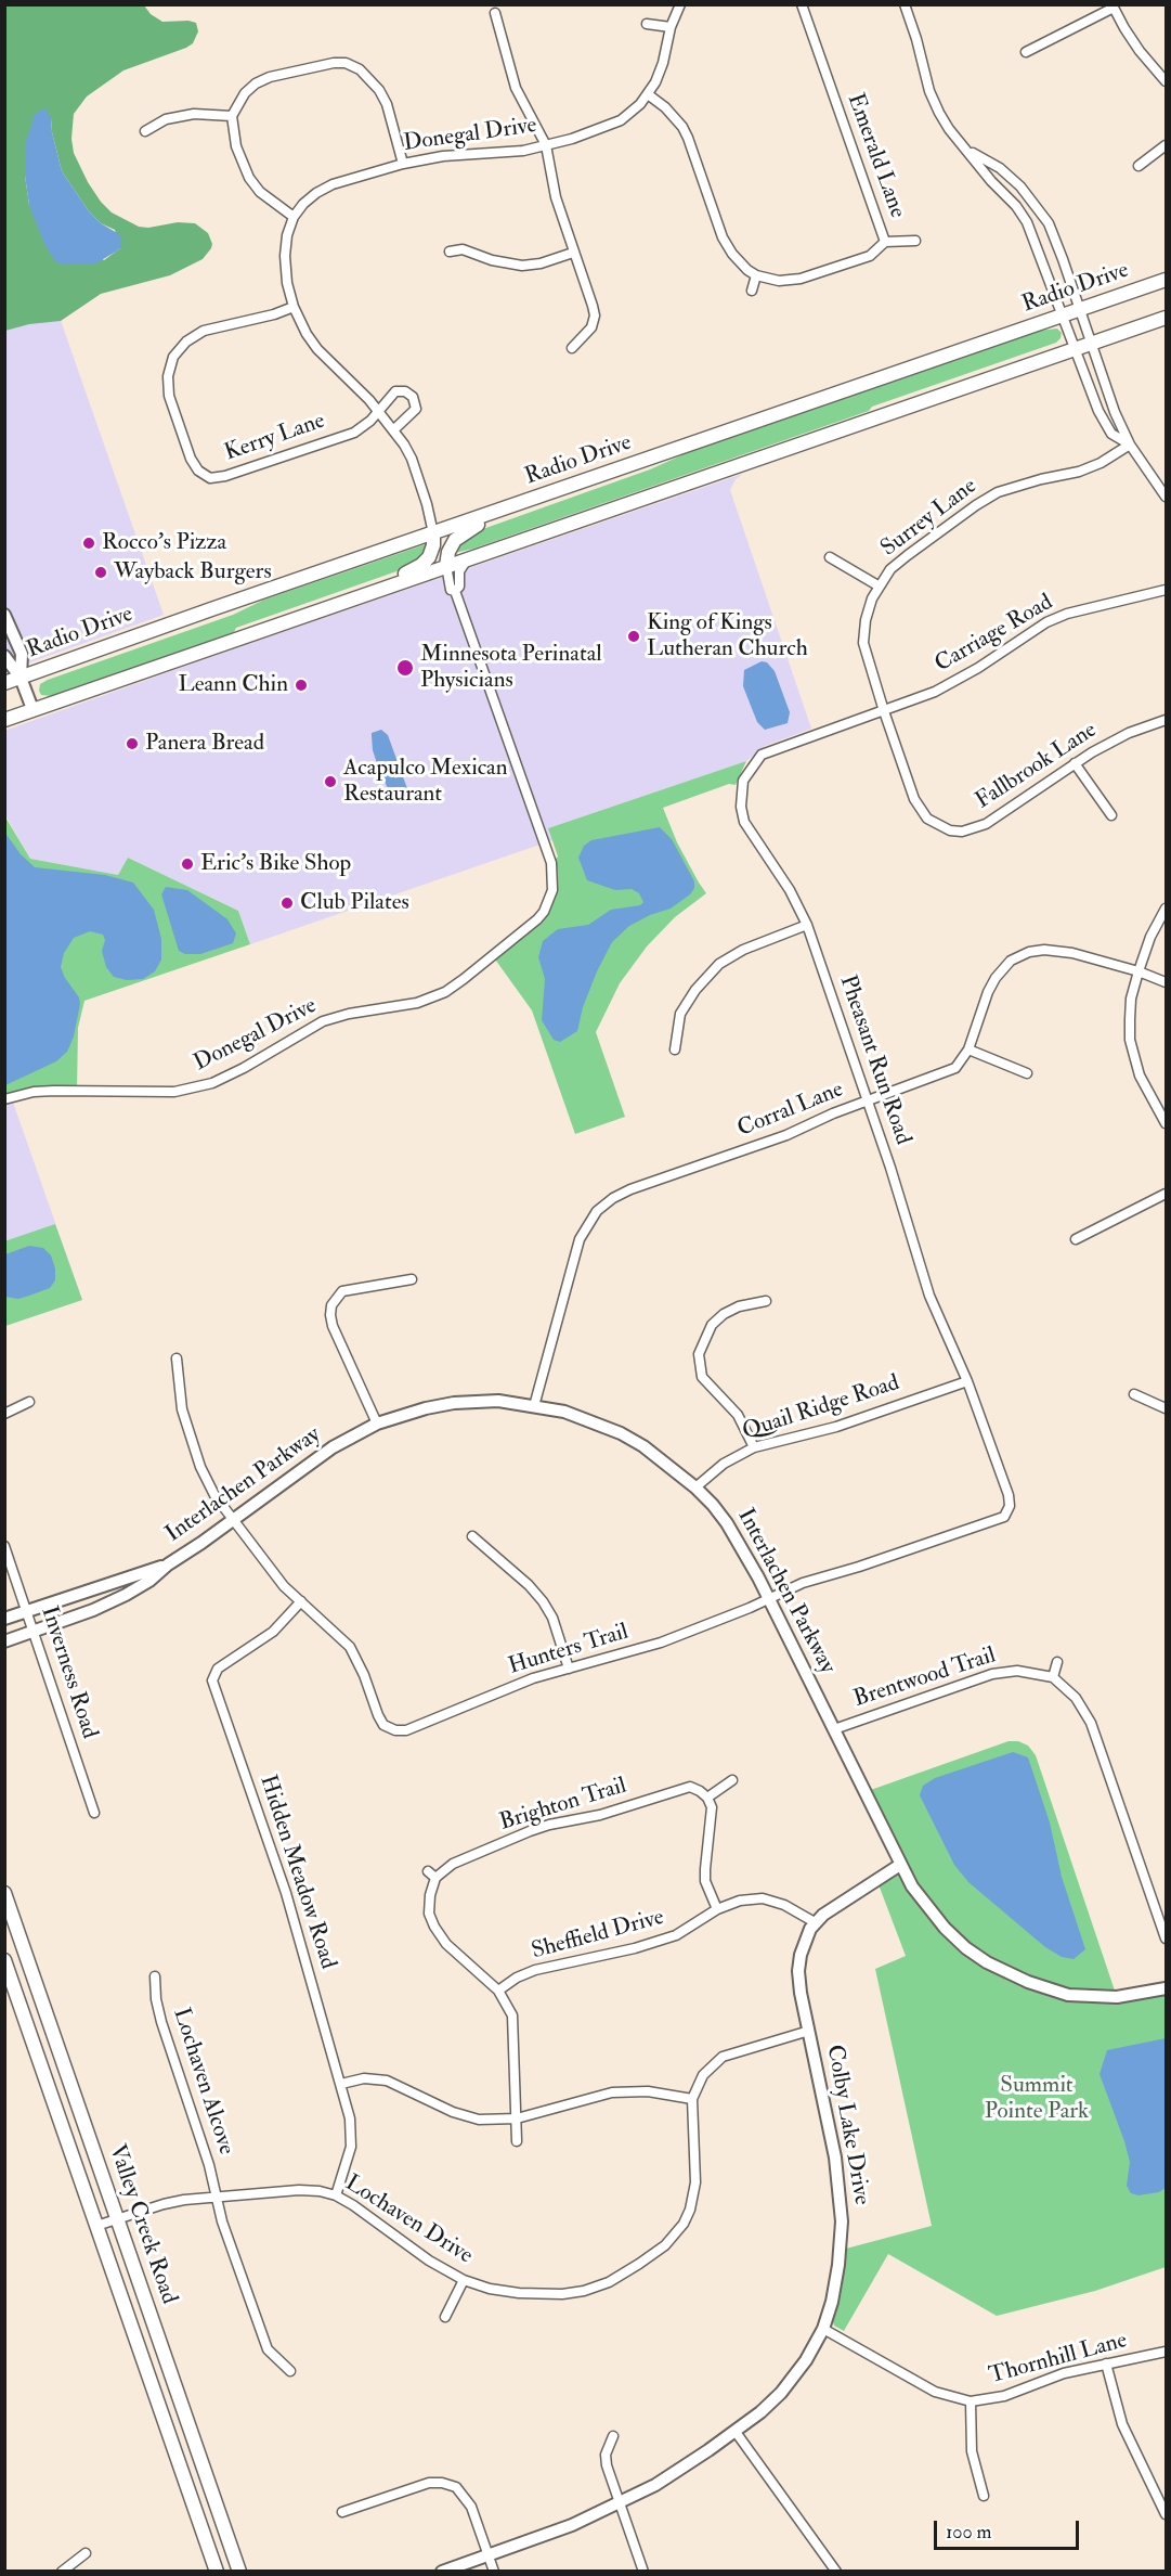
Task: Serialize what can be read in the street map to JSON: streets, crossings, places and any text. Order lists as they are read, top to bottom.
{
  "streets": {
    "main road": ["Radio Drive", "Valley Creek Road"],
    "street": [
      "Donegal Drive",
      "Emerald Lane",
      "Kerry Lane",
      "Surrey Lane",
      "Carriage Road",
      "Fallbrook Lane",
      "Pheasant Run Road",
      "Corral Lane",
      "Quail Ridge Road",
      "Interlachen Parkway",
      "Hunters Trail",
      "Inverness Road",
      "Brentwood Trail",
      "Brighton Trail",
      "Hidden Meadow Road",
      "Sheffield Drive",
      "Lochaven Alcove",
      "Colby Lake Drive",
      "Lochaven Drive",
      "Thornhill Lane"
    ]
  },
  "crossings": [
    ["Donegal Drive", "Radio Drive"],
    ["Donegal Drive", "Kerry Lane"],
    ["Surrey Lane", "Carriage Road"],
    ["Surrey Lane", "Fallbrook Lane"],
    ["Surrey Lane", "Pheasant Run Road"],
    ["Carriage Road", "Fallbrook Lane"],
    ["Carriage Road", "Pheasant Run Road"],
    ["Fallbrook Lane", "Pheasant Run Road"],
    ["Pheasant Run Road", "Corral Lane"],
    ["Pheasant Run Road", "Quail Ridge Road"],
    ["Pheasant Run Road", "Hunters Trail"],
    ["Corral Lane", "Interlachen Parkway"],
    ["Quail Ridge Road", "Interlachen Parkway"],
    ["Interlachen Parkway", "Hunters Trail"],
    ["Interlachen Parkway", "Inverness Road"],
    ["Interlachen Parkway", "Brentwood Trail"],
    ["Interlachen Parkway", "Colby Lake Drive"],
    ["Hunters Trail", "Hidden Meadow Road"],
    ["Brighton Trail", "Sheffield Drive"],
    ["Hidden Meadow Road", "Lochaven Drive"],
    ["Sheffield Drive", "Colby Lake Drive"],
    ["Lochaven Alcove", "Lochaven Drive"],
    ["Colby Lake Drive", "Lochaven Drive"],
    ["Colby Lake Drive", "Thornhill Lane"],
    ["Lochaven Drive", "Valley Creek Road"]
  ],
  "parks": ["Summit Pointe Park"],
  "places": [
    "Rocco's Pizza",
    "Wayback Burgers",
    "King of Kings Lutheran Church",
    "Minnesota Perinatal Physicians",
    "Leann Chin",
    "Panera Bread",
    "Acapulco Mexican Restaurant",
    "Eric's Bike Shop",
    "Club Pilates"
  ],
  "scale_bar": "100 m"
}
